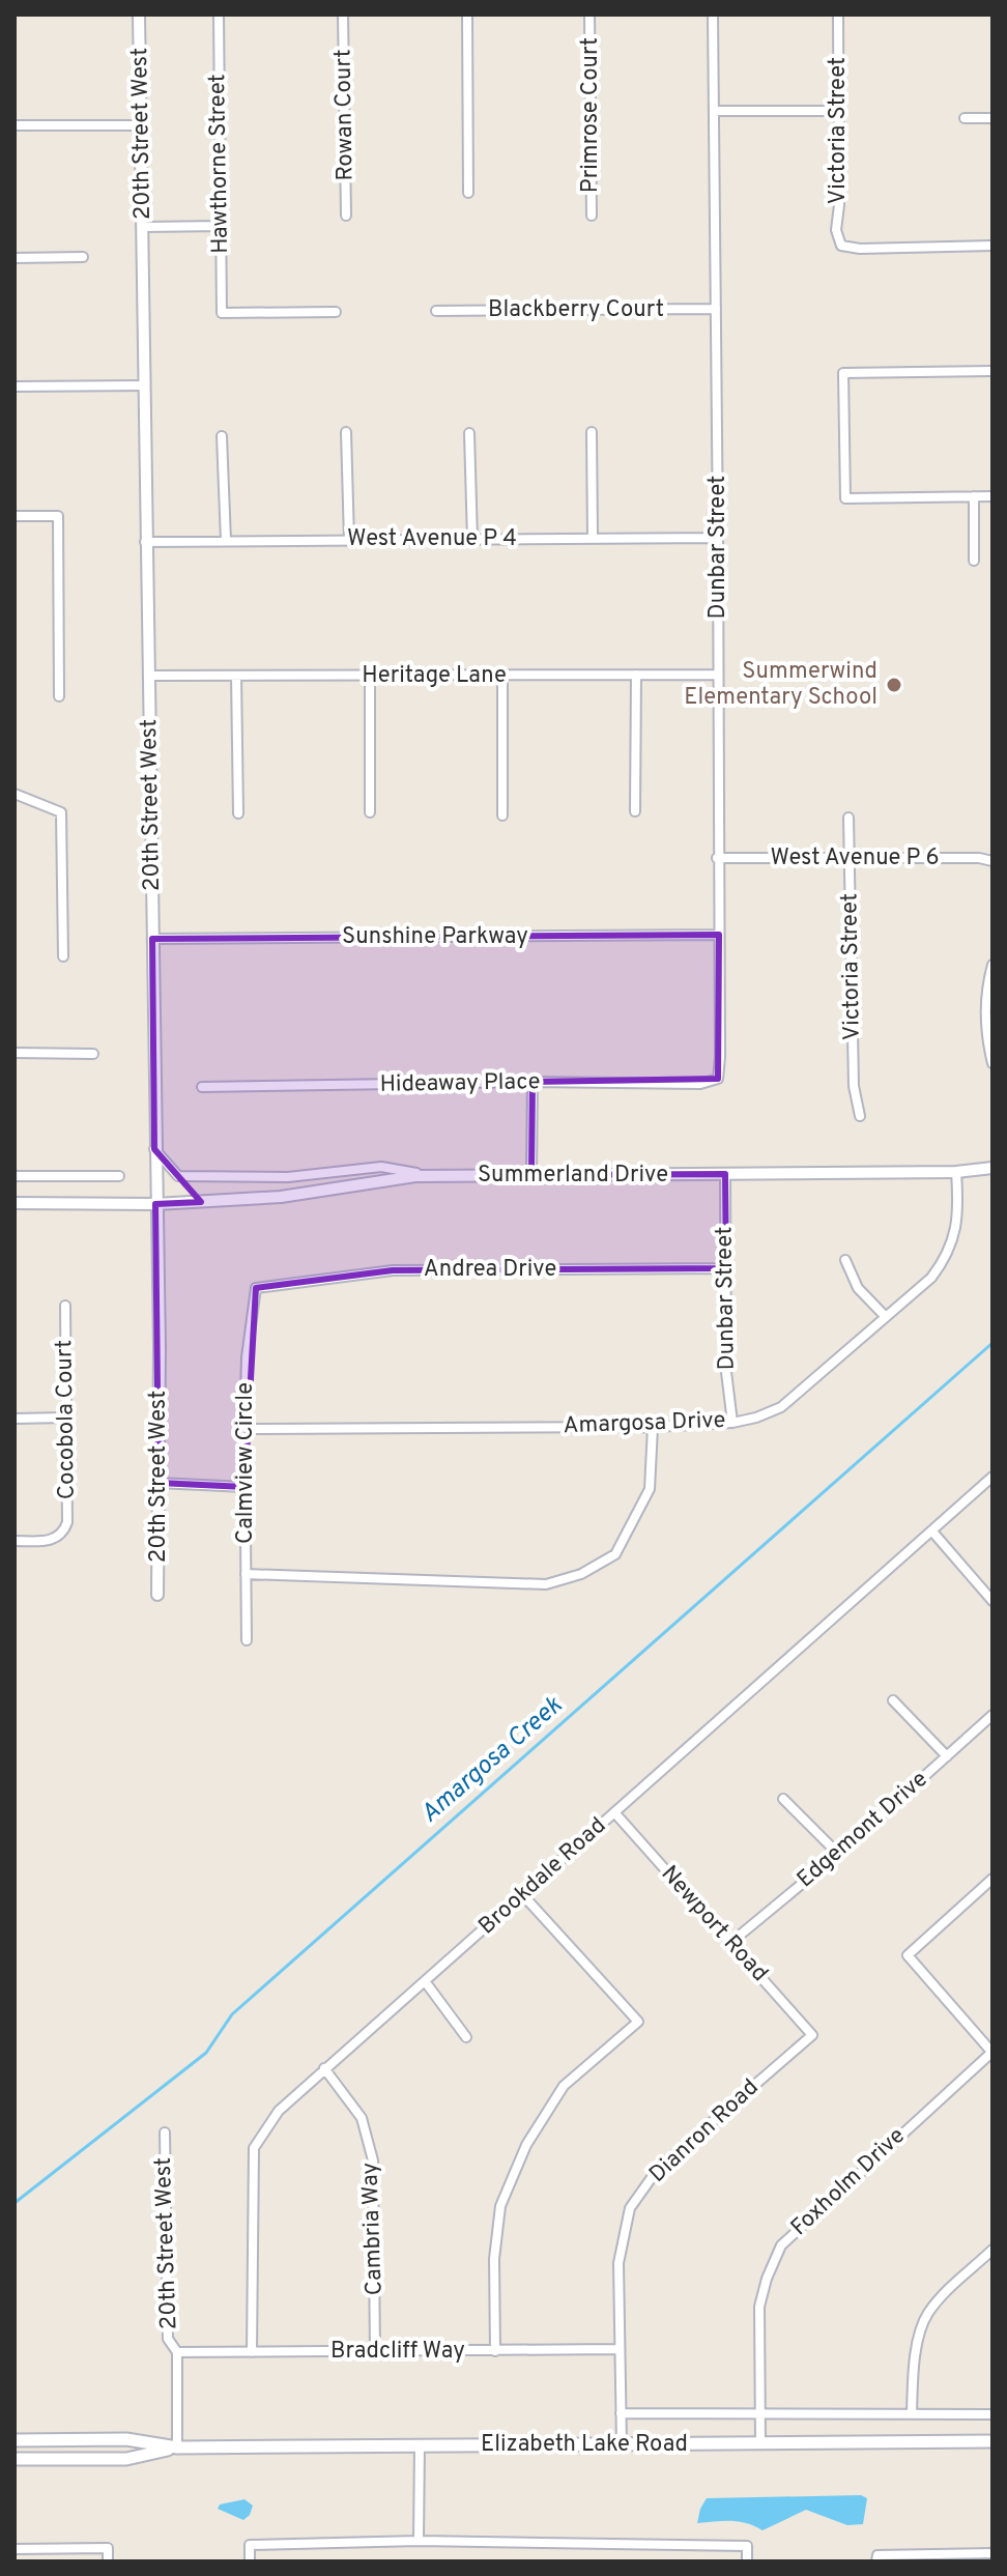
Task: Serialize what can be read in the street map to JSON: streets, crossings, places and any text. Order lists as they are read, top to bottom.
{
  "streets": {
    "main road": ["Elizabeth Lake Road"],
    "street": [
      "Rowan Court",
      "Primrose Court",
      "Victoria Street",
      "20th Street West",
      "Hawthorne Street",
      "Blackberry Court",
      "West Avenue P 4",
      "Dunbar Street",
      "Heritage Lane",
      "West Avenue P 6",
      "Sunshine Parkway",
      "Hideaway Place",
      "Summerland Drive",
      "Andrea Drive",
      "Cocobola Court",
      "Amargosa Drive",
      "Calmview Circle",
      "Edgemont Drive",
      "Brookdale Road",
      "Newport Road",
      "Dianron Road",
      "Foxholm Drive",
      "Cambria Way",
      "Bradcliff Way"
    ]
  },
  "crossings": [
    ["Victoria Street", "West Avenue P 6"],
    ["20th Street West", "West Avenue P 4"],
    ["20th Street West", "Heritage Lane"],
    ["20th Street West", "Sunshine Parkway"],
    ["20th Street West", "Summerland Drive"],
    ["20th Street West", "Bradcliff Way"],
    ["20th Street West", "Elizabeth Lake Road"],
    ["Blackberry Court", "Dunbar Street"],
    ["West Avenue P 4", "Dunbar Street"],
    ["Dunbar Street", "Heritage Lane"],
    ["Dunbar Street", "West Avenue P 6"],
    ["Dunbar Street", "Sunshine Parkway"],
    ["Dunbar Street", "Hideaway Place"],
    ["Dunbar Street", "Summerland Drive"],
    ["Dunbar Street", "Andrea Drive"],
    ["Dunbar Street", "Amargosa Drive"],
    ["Summerland Drive", "Amargosa Drive"],
    ["Andrea Drive", "Calmview Circle"],
    ["Amargosa Drive", "Calmview Circle"],
    ["Edgemont Drive", "Newport Road"],
    ["Brookdale Road", "Newport Road"],
    ["Brookdale Road", "Cambria Way"],
    ["Brookdale Road", "Bradcliff Way"],
    ["Newport Road", "Dianron Road"],
    ["Dianron Road", "Bradcliff Way"],
    ["Dianron Road", "Elizabeth Lake Road"],
    ["Foxholm Drive", "Elizabeth Lake Road"],
    ["Cambria Way", "Bradcliff Way"]
  ],
  "water": ["Amargosa Creek"],
  "places": ["Summerwind Elementary School"]
}
